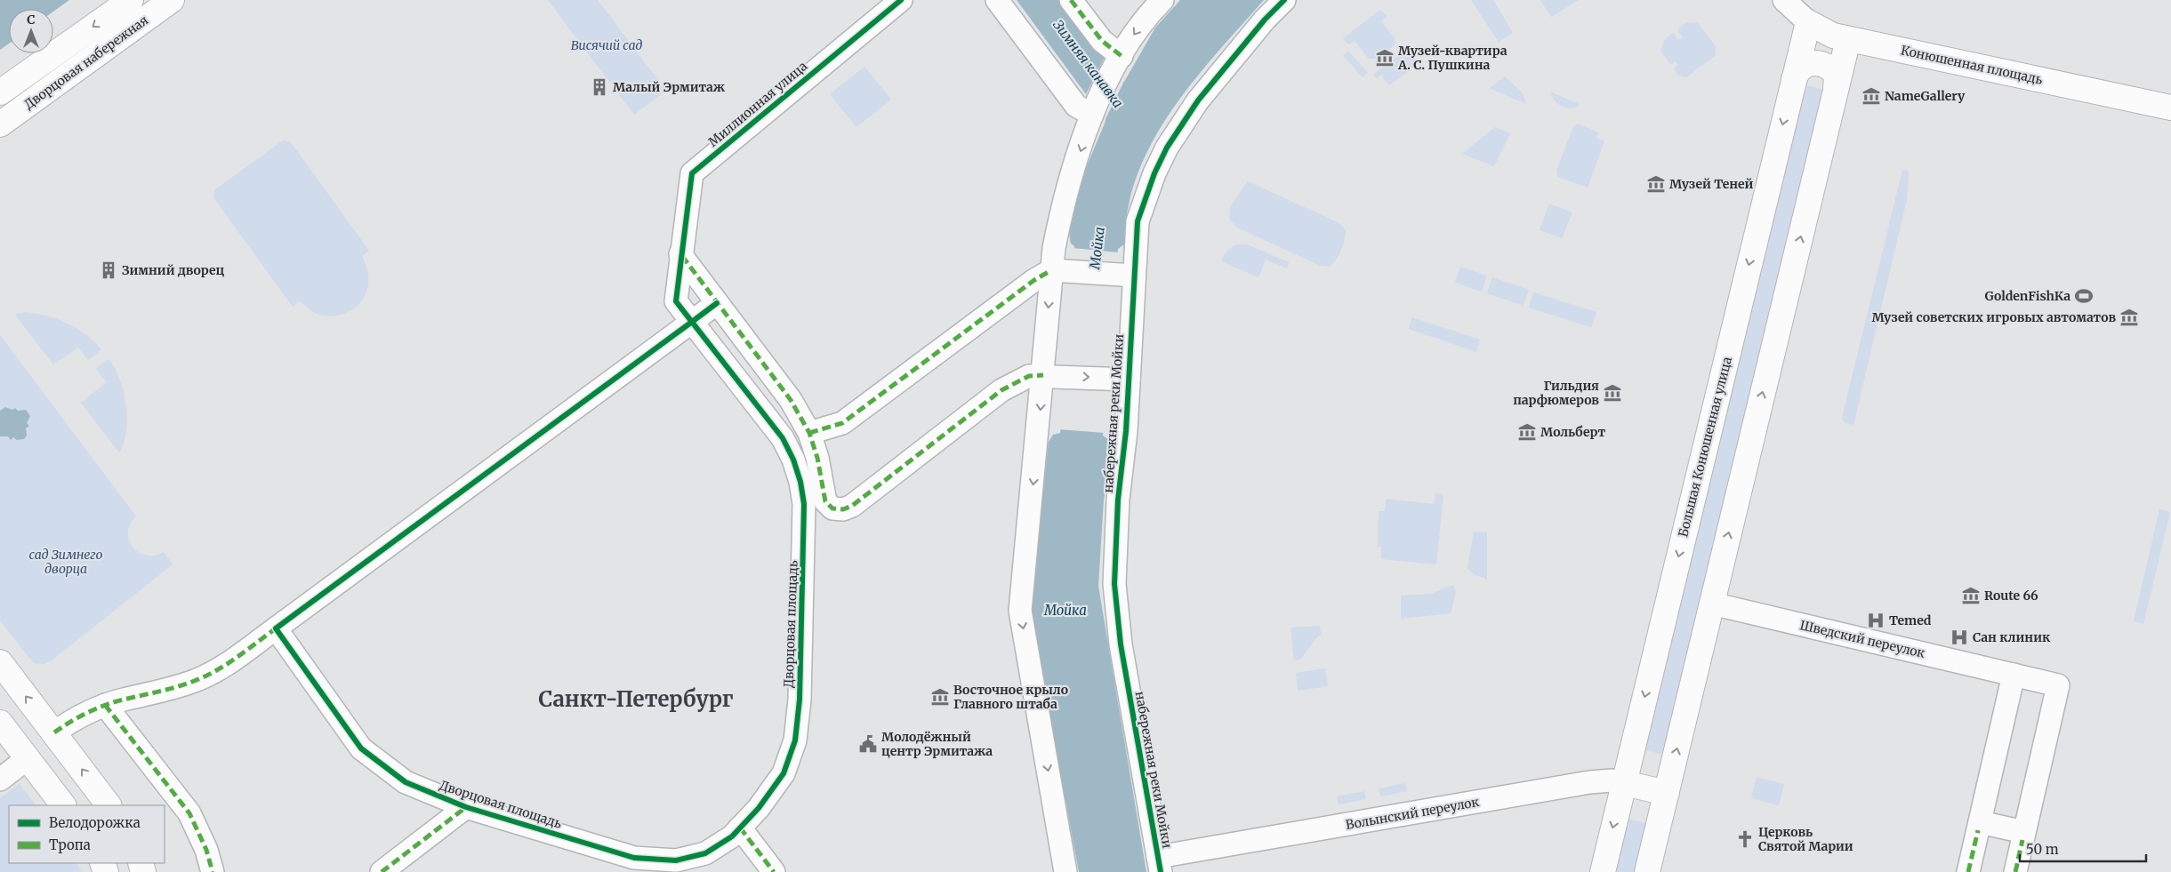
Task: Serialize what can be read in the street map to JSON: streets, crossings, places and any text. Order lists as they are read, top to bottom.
{
  "streets": {
    "main road": [
      "Дворцовая набережная",
      "Конюшенная площадь",
      "Большая Конюшенная улица",
      "Волынский переулок"
    ],
    "street": [
      "Миллионная улица",
      "набережная реки Мойки",
      "Дворцовая площадь",
      "Шведский переулок"
    ]
  },
  "crossings": [
    ["Конюшенная площадь", "Большая Конюшенная улица"],
    ["Миллионная улица", "Дворцовая площадь"],
    ["набережная реки Мойки", "Волынский переулок"],
    ["Большая Конюшенная улица", "Волынский переулок"]
  ],
  "districts": ["Санкт-Петербург"],
  "water": ["Зимняя канавка", "Мойка"],
  "parks": ["Висячий сад", "сад Зимнего дворца"],
  "places": {
    "museum": [
      "Музей-квартира А. С. Пушкина",
      "NameGallery",
      "Музей Теней",
      "Музей советских игровых автоматов",
      "Гильдия парфюмеров",
      "Мольберт",
      "Route 66",
      "Восточное крыло Главного штаба"
    ],
    "building": ["Малый Эрмитаж", "Зимний дворец"],
    "sports": ["GoldenFishKa"],
    "hospital": ["Temed", "Сан клиник"],
    "public building": ["Молодёжный центр Эрмитажа"],
    "church": ["Церковь Святой Марии"]
  },
  "legend": ["Велодорожка", "Тропа"],
  "scale_bar": "50 m",
  "north": "top"
}
